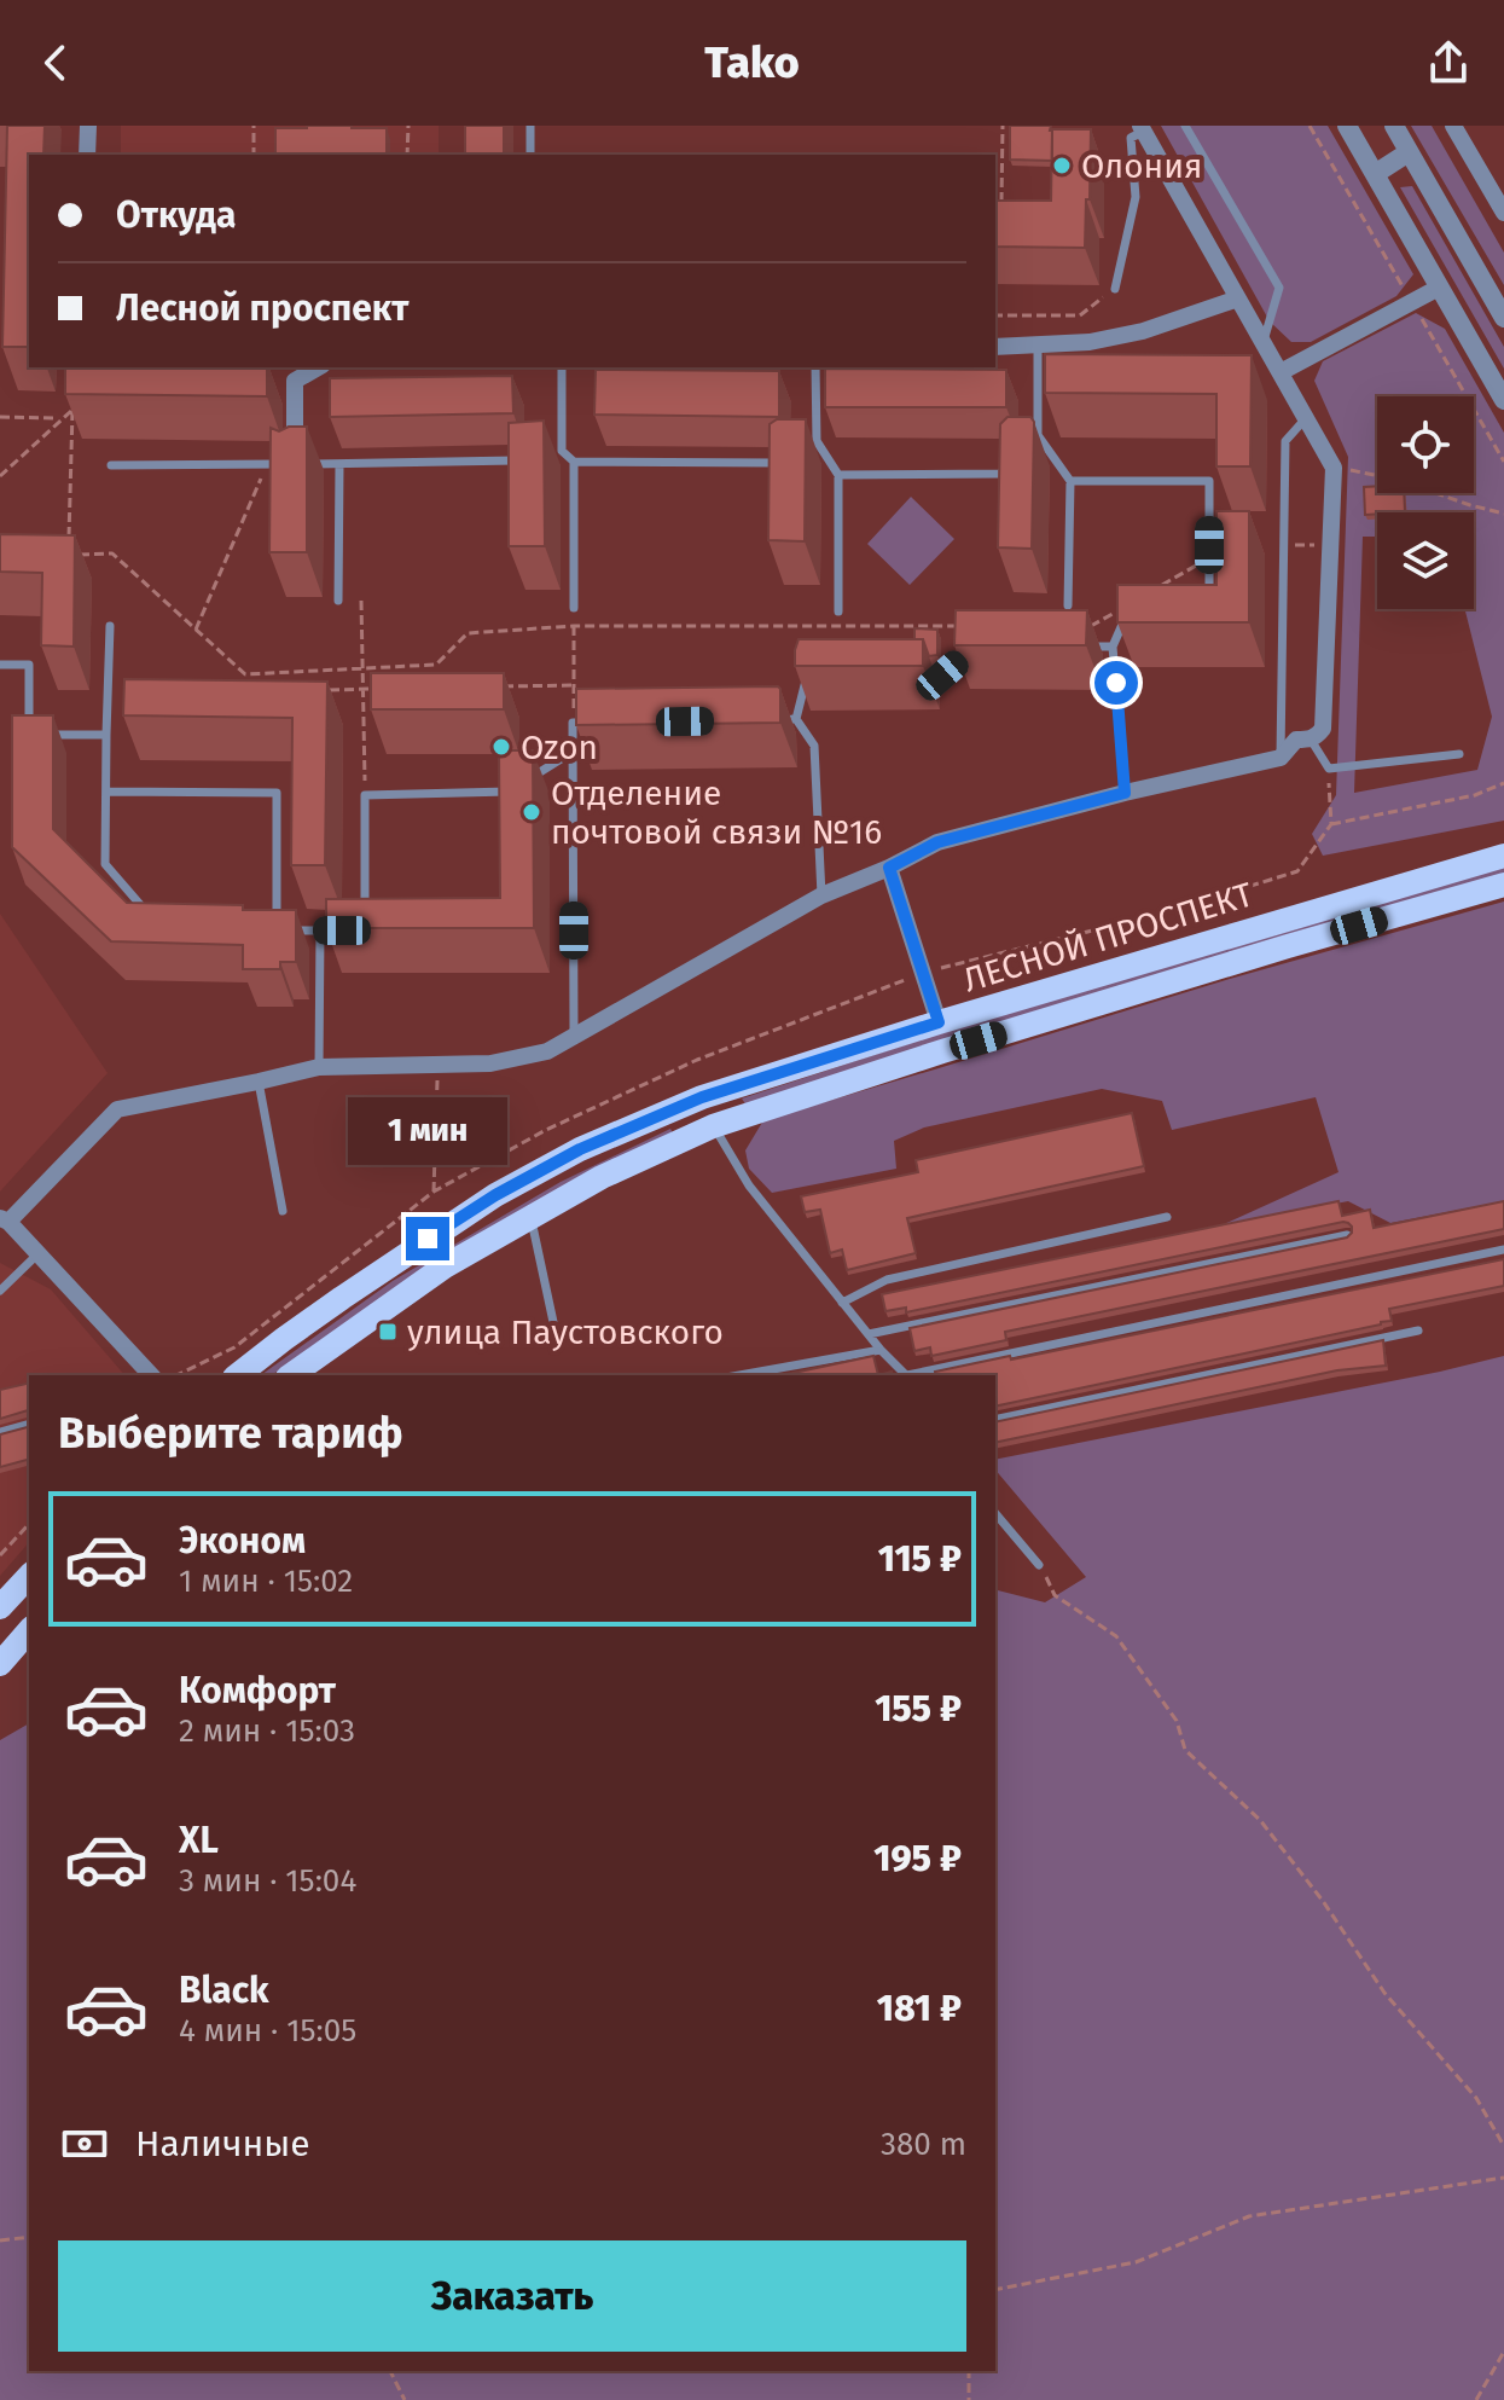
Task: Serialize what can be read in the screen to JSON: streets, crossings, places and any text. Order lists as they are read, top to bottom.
{
  "streets": {
    "main road": ["ЛЕСНОЙ ПРОСПЕКТ"]
  },
  "places": {
    "other": ["Олония", "Ozon", "Отделение почтовой связи №16"],
    "transit": ["улица Паустовского"]
  },
  "page": {
    "header": "Tako",
    "banner": ["Откуда", "Лесной проспект"],
    "bubble": "1 мин",
    "heading": "Выберите тариф",
    "list": [
      {
        "name": "Эконом",
        "note": "1 мин · 15:02",
        "value": "115 ₽"
      },
      {
        "name": "Комфорт",
        "note": "2 мин · 15:03",
        "value": "155 ₽"
      },
      {
        "name": "XL",
        "note": "3 мин · 15:04",
        "value": "195 ₽"
      },
      {
        "name": "Black",
        "note": "4 мин · 15:05",
        "value": "181 ₽"
      }
    ],
    "pay": ["Наличные", "380 m"],
    "buttons": "Заказать"
  }
}
